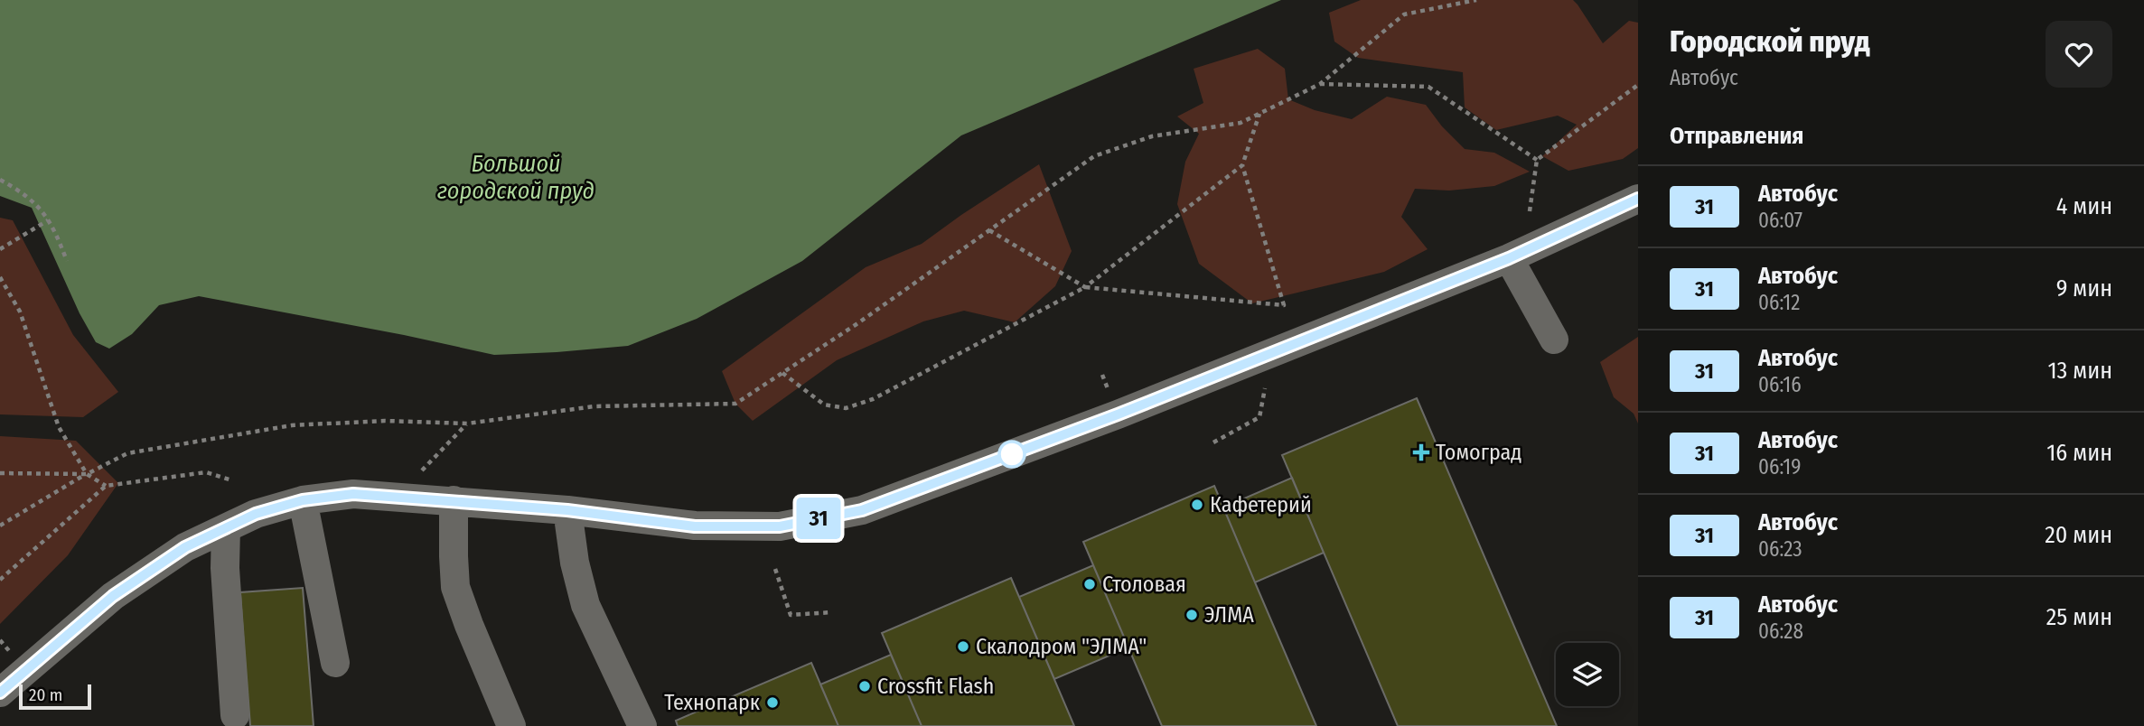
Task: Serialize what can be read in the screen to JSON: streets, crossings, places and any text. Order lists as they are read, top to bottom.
{
  "water": ["Большой городской пруд"],
  "places": {
    "health": ["Томоград"],
    "other": [
      "Кафетерий",
      "Столовая",
      "ЭЛМА",
      "Скалодром \"ЭЛМА\"",
      "Crossfit Flash",
      "Технопарк"
    ]
  },
  "lines": ["bus line 31"],
  "scale_bar": "20 m",
  "page": {
    "on_map": "31",
    "heading": [
      ["Городской пруд", "Автобус"],
      "Отправления"
    ],
    "list": [
      {
        "mark": "31",
        "name": "Автобус",
        "note": "06:07",
        "value": "4 мин"
      },
      {
        "mark": "31",
        "name": "Автобус",
        "note": "06:12",
        "value": "9 мин"
      },
      {
        "mark": "31",
        "name": "Автобус",
        "note": "06:16",
        "value": "13 мин"
      },
      {
        "mark": "31",
        "name": "Автобус",
        "note": "06:19",
        "value": "16 мин"
      },
      {
        "mark": "31",
        "name": "Автобус",
        "note": "06:23",
        "value": "20 мин"
      },
      {
        "mark": "31",
        "name": "Автобус",
        "note": "06:28",
        "value": "25 мин"
      }
    ],
    "scale": "20 m"
  }
}
